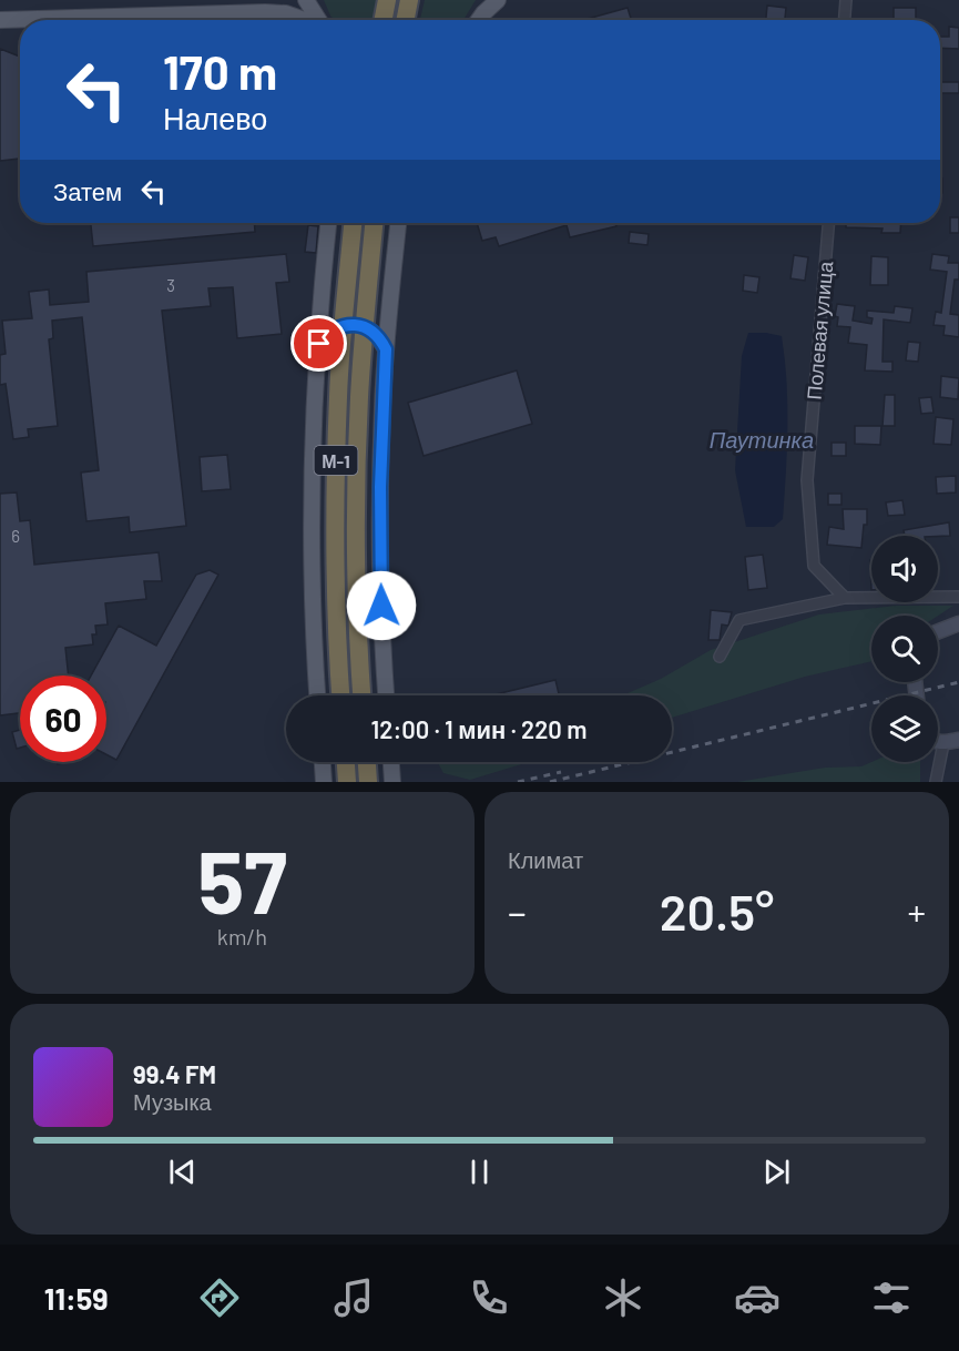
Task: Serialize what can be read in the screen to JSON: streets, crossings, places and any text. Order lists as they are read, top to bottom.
{
  "streets": {
    "highway": ["М-1"],
    "street": ["Полевая улица"]
  },
  "water": ["Паутинка"],
  "house_numbers": ["3", "6"],
  "page": {
    "turn": ["170 m", "Налево"],
    "then": "Затем",
    "limit": "60",
    "trip": "12:00 · 1 мин · 220 m",
    "tile": [
      ["57", "km/h"],
      "Климат"
    ],
    "heat": ["−", "20.5°", "+"],
    "song": ["99.4 FM", "Музыка"],
    "tabs": "11:59"
  }
}
